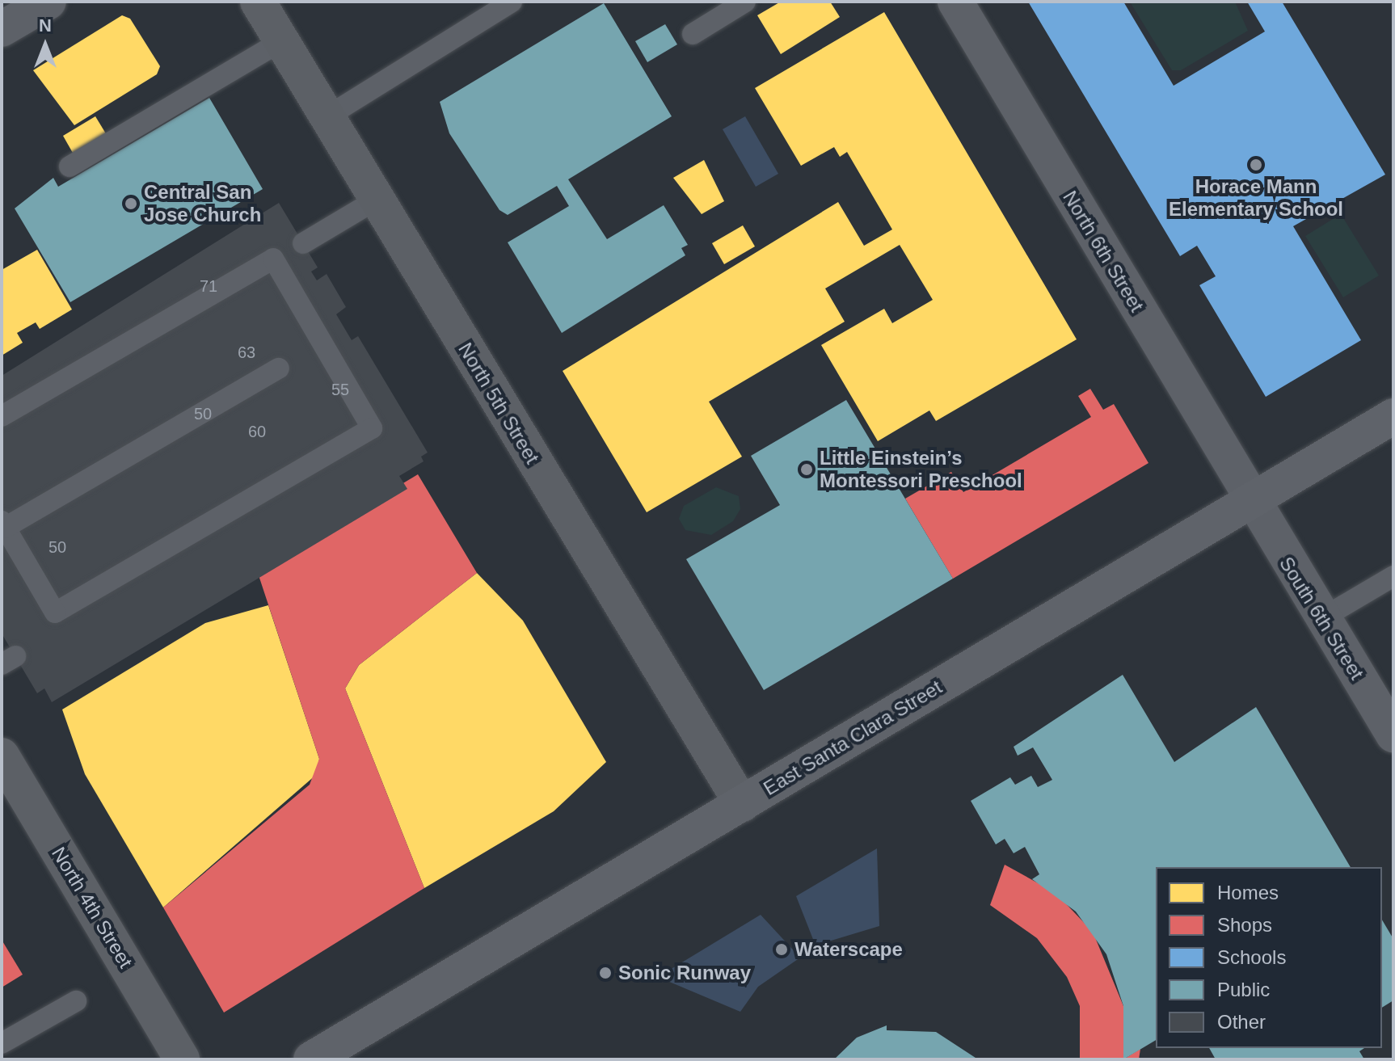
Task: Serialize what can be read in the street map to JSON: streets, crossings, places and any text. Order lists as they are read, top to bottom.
{
  "streets": {
    "main road": ["East Santa Clara Street"],
    "street": [
      "North 6th Street",
      "North 5th Street",
      "South 6th Street",
      "North 4th Street"
    ]
  },
  "crossings": [
    ["North 6th Street", "South 6th Street"],
    ["North 6th Street", "East Santa Clara Street"],
    ["North 5th Street", "East Santa Clara Street"],
    ["South 6th Street", "East Santa Clara Street"]
  ],
  "places": [
    "Horace Mann Elementary School",
    "Central San Jose Church",
    "Little Einstein’s Montessori Preschool",
    "Waterscape",
    "Sonic Runway"
  ],
  "house_numbers": [
    "71",
    "63",
    "55",
    "50",
    "60",
    "50"
  ],
  "legend": [
    "Homes",
    "Shops",
    "Schools",
    "Public",
    "Other"
  ],
  "north": "top"
}
